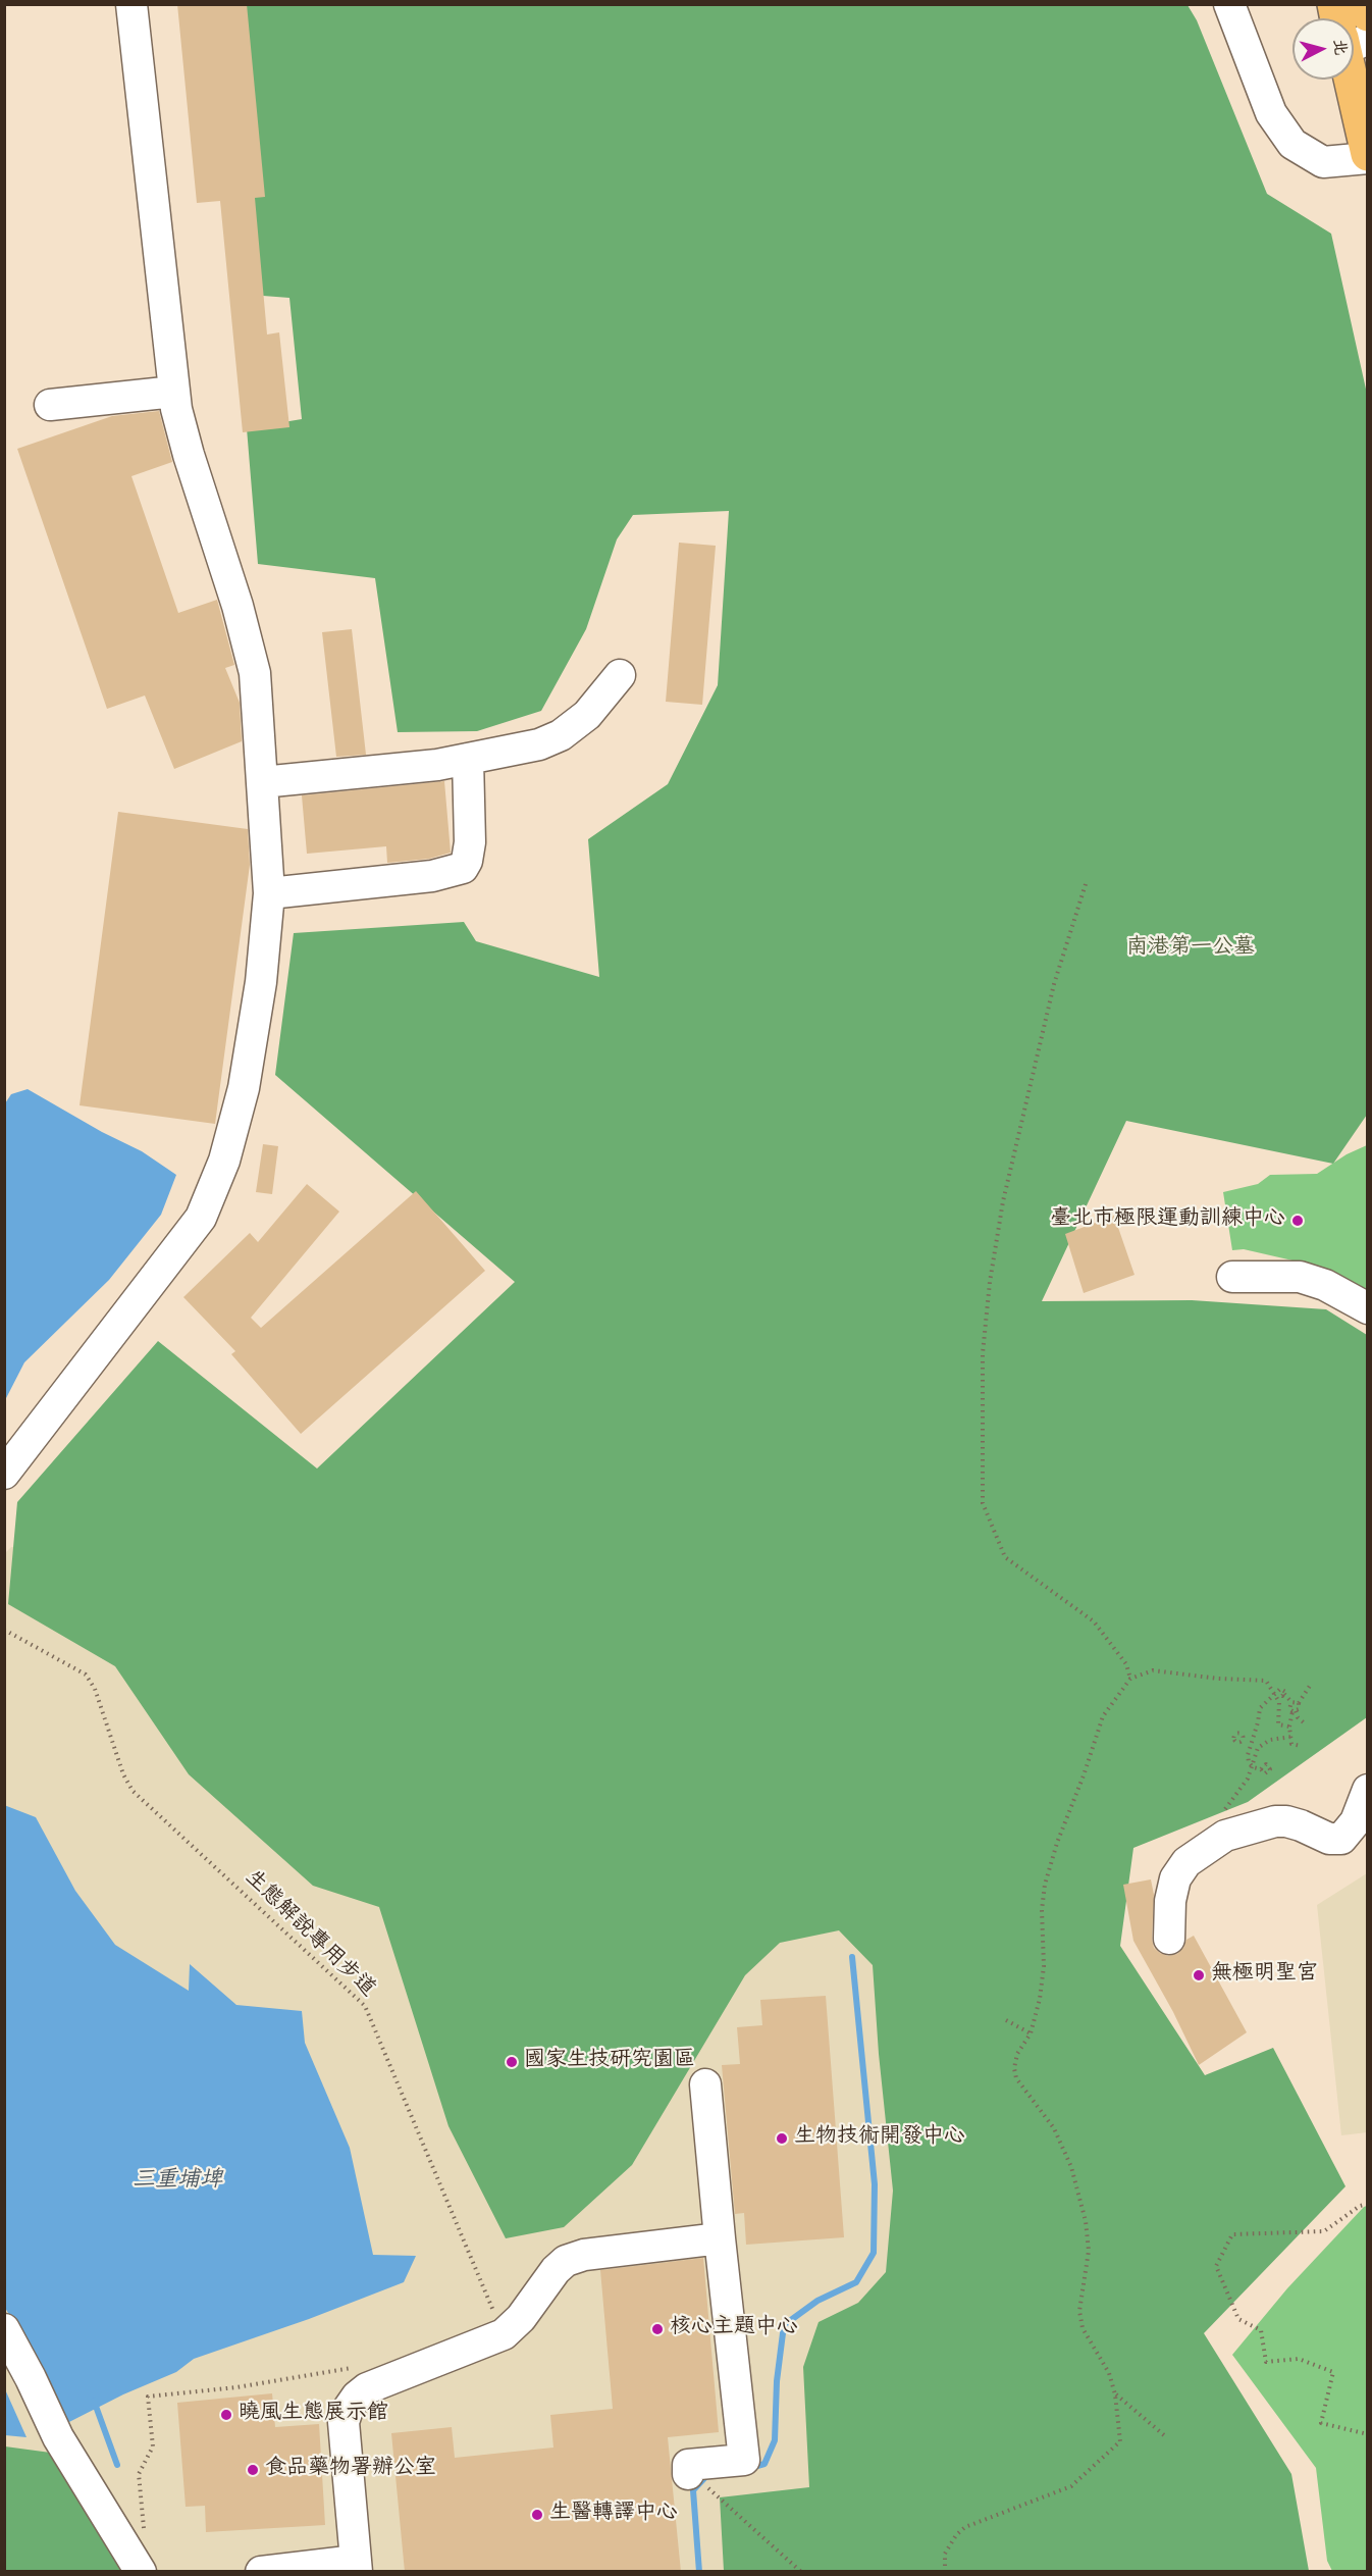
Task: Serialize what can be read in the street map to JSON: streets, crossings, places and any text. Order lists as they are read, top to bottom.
{
  "streets": {
    "path": ["生態解說專用步道"]
  },
  "water": ["三重埔埤"],
  "parks": ["南港第一公墓"],
  "places": [
    "臺北市極限運動訓練中心",
    "無極明聖宮",
    "國家生技研究園區",
    "生物技術開發中心",
    "核心主題中心",
    "曉風生態展示館",
    "食品藥物署辦公室",
    "生醫轉譯中心"
  ],
  "north": "right"
}
